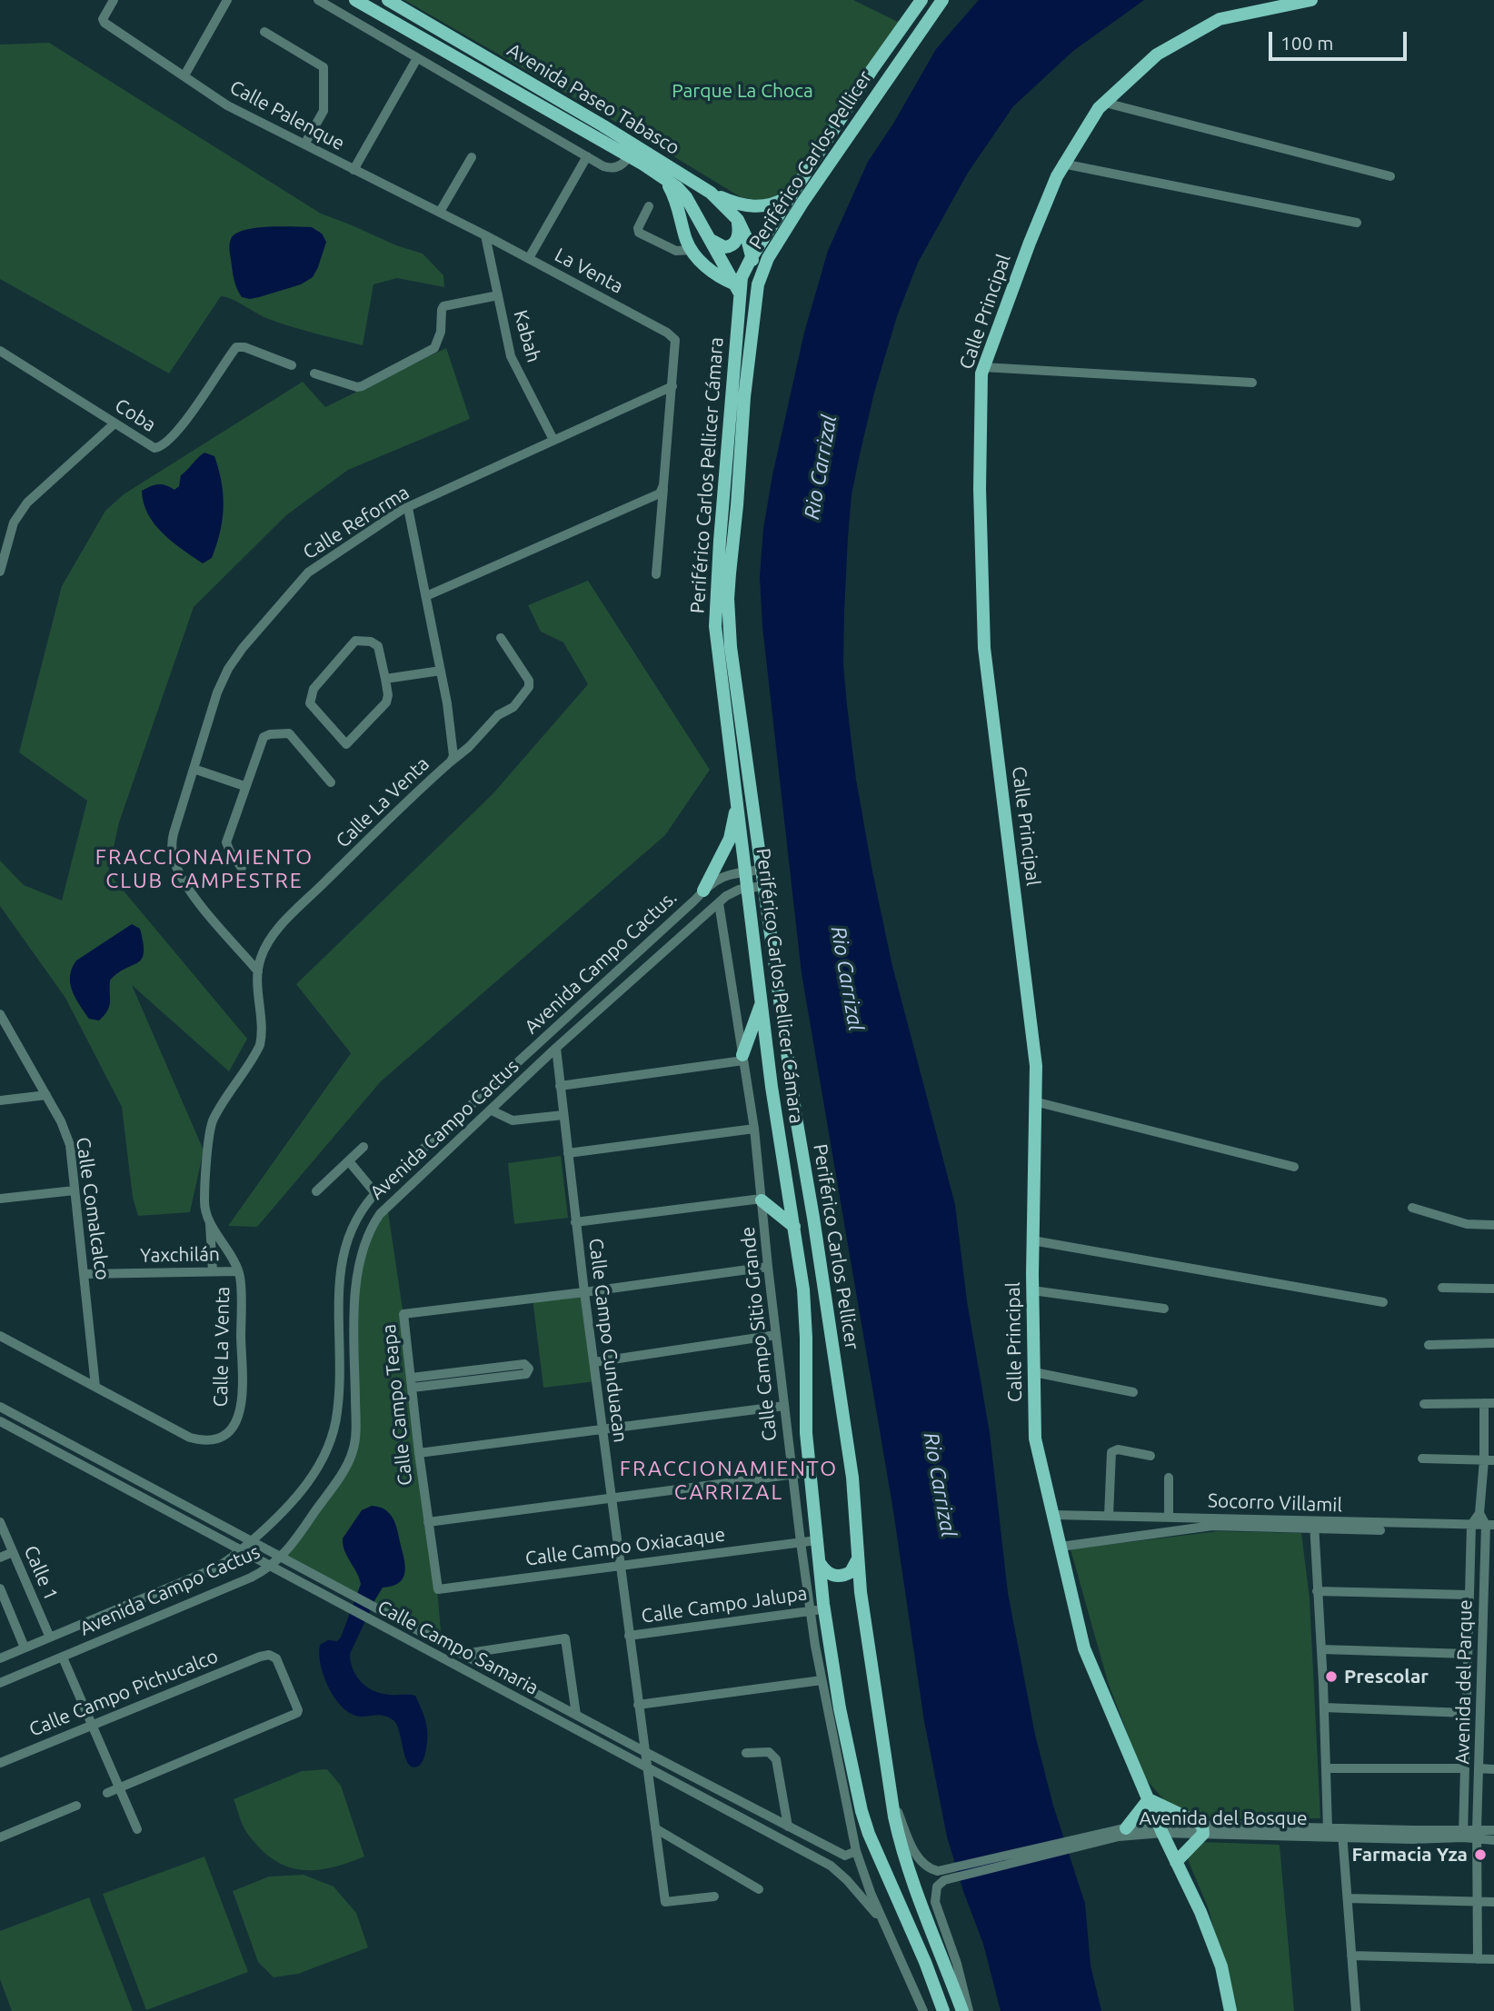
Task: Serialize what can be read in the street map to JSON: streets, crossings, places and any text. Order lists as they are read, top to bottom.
{
  "streets": {
    "main road": [
      "Avenida Paseo Tabasco",
      "Periférico Carlos Pellicer",
      "Calle Principal",
      "Periférico Carlos Pellicer Cámara"
    ],
    "street": [
      "Calle Palenque",
      "La Venta",
      "Kabah",
      "Coba",
      "Calle Reforma",
      "Calle La Venta",
      "Avenida Campo Cactus.",
      "Avenida Campo Cactus",
      "Calle Comalcalco",
      "Yaxchilán",
      "Calle Campo Sitio Grande",
      "Calle Campo Cunduacan",
      "Calle Campo Teapa",
      "Socorro Villamil",
      "Calle Campo Oxiacaque",
      "Calle 1",
      "Calle Campo Jalupa",
      "Calle Campo Samaria",
      "Avenida del Parque",
      "Calle Campo Pichucalco",
      "Avenida del Bosque"
    ]
  },
  "crossings": [
    ["Avenida Paseo Tabasco", "Periférico Carlos Pellicer"],
    ["Avenida Paseo Tabasco", "Periférico Carlos Pellicer Cámara"],
    ["Calle Palenque", "La Venta"],
    ["Calle Palenque", "Kabah"],
    ["Periférico Carlos Pellicer", "Periférico Carlos Pellicer Cámara"],
    ["Periférico Carlos Pellicer", "Avenida Campo Cactus."],
    ["Periférico Carlos Pellicer", "Avenida Campo Cactus"],
    ["La Venta", "Kabah"],
    ["La Venta", "Calle Reforma"],
    ["Calle Principal", "Socorro Villamil"],
    ["Calle Principal", "Avenida del Bosque"],
    ["Kabah", "Calle Reforma"],
    ["Periférico Carlos Pellicer Cámara", "Avenida Campo Cactus."],
    ["Periférico Carlos Pellicer Cámara", "Avenida Campo Cactus"],
    ["Periférico Carlos Pellicer Cámara", "Calle Campo Oxiacaque"],
    ["Periférico Carlos Pellicer Cámara", "Calle Campo Jalupa"],
    ["Calle Reforma", "Calle La Venta"],
    ["Calle La Venta", "Calle Comalcalco"],
    ["Calle La Venta", "Yaxchilán"],
    ["Avenida Campo Cactus.", "Calle 1"],
    ["Avenida Campo Cactus.", "Calle Campo Samaria"],
    ["Avenida Campo Cactus", "Calle Campo Sitio Grande"],
    ["Avenida Campo Cactus", "Calle Campo Cunduacan"],
    ["Avenida Campo Cactus", "Calle Campo Samaria"],
    ["Calle Comalcalco", "Yaxchilán"],
    ["Calle Campo Sitio Grande", "Calle Campo Teapa"],
    ["Calle Campo Sitio Grande", "Calle Campo Oxiacaque"],
    ["Calle Campo Sitio Grande", "Calle Campo Jalupa"],
    ["Calle Campo Sitio Grande", "Calle Campo Samaria"],
    ["Calle Campo Cunduacan", "Calle Campo Teapa"],
    ["Calle Campo Cunduacan", "Calle Campo Oxiacaque"],
    ["Calle Campo Cunduacan", "Calle Campo Jalupa"],
    ["Calle Campo Cunduacan", "Calle Campo Samaria"],
    ["Calle Campo Teapa", "Calle Campo Oxiacaque"],
    ["Socorro Villamil", "Avenida del Parque"],
    ["Avenida del Parque", "Avenida del Bosque"]
  ],
  "districts": ["FRACCIONAMIENTO CLUB CAMPESTRE", "FRACCIONAMIENTO CARRIZAL"],
  "water": ["Rio Carrizal"],
  "parks": ["Parque La Choca"],
  "places": ["Prescolar", "Farmacia Yza"],
  "scale_bar": "100 m"
}
